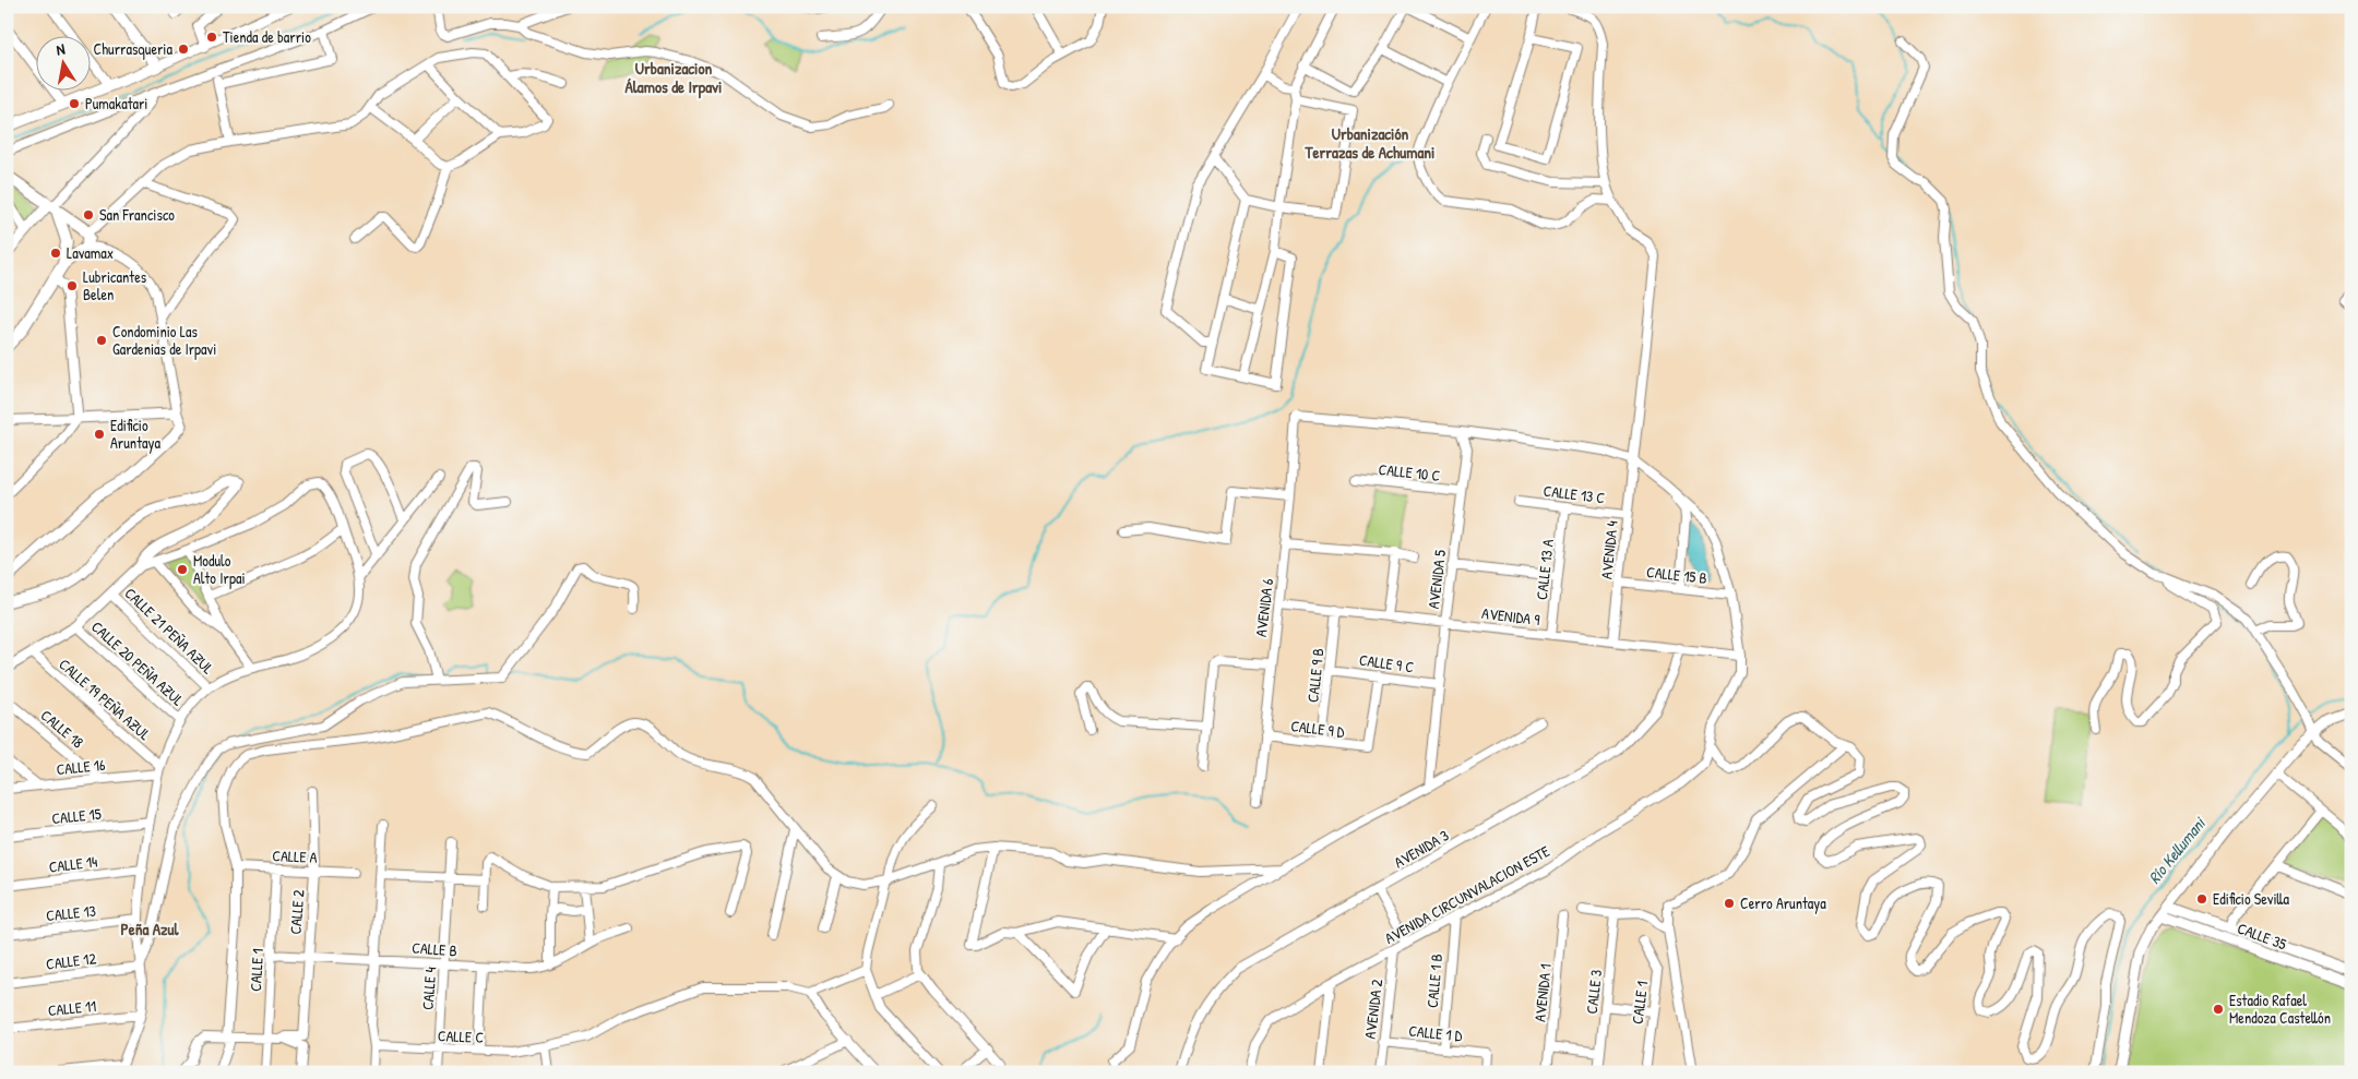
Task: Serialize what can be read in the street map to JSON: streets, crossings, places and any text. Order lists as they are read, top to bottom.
{
  "streets": {
    "street": [
      "CALLE 10 C",
      "CALLE 13 C",
      "AVENIDA 4",
      "CALLE 13 A",
      "CALLE 15 B",
      "AVENIDA 5",
      "AVENIDA 6",
      "AVENIDA 9",
      "CALLE 21 PEÑA AZUL",
      "CALLE 20 PEÑA AZUL",
      "CALLE 9 C",
      "CALLE 9 B",
      "CALLE 19 PEÑA AZUL",
      "CALLE 18",
      "CALLE 9 D",
      "CALLE 16",
      "CALLE 15",
      "AVENIDA 3",
      "CALLE A",
      "CALLE 14",
      "AVENIDA CIRCUNVALACION ESTE",
      "CALLE 2",
      "CALLE 13",
      "CALLE 35",
      "CALLE B",
      "CALLE 12",
      "CALLE 1",
      "CALLE 1 B",
      "CALLE 4",
      "CALLE 3",
      "AVENIDA 1",
      "CALLE 11",
      "AVENIDA 2",
      "CALLE 1 D",
      "CALLE C"
    ]
  },
  "crossings": [
    ["CALLE 10 C", "AVENIDA 5"],
    ["CALLE 13 C", "AVENIDA 4"],
    ["CALLE 13 C", "CALLE 13 A"],
    ["AVENIDA 4", "CALLE 15 B"],
    ["AVENIDA 4", "AVENIDA 9"],
    ["CALLE 13 A", "AVENIDA 9"],
    ["CALLE 15 B", "AVENIDA CIRCUNVALACION ESTE"],
    ["AVENIDA 5", "AVENIDA 6"],
    ["AVENIDA 5", "AVENIDA 9"],
    ["AVENIDA 5", "CALLE 9 C"],
    ["AVENIDA 6", "AVENIDA 9"],
    ["AVENIDA 6", "CALLE 9 D"],
    ["AVENIDA 9", "CALLE 9 B"],
    ["AVENIDA 9", "AVENIDA 3"],
    ["AVENIDA 9", "AVENIDA CIRCUNVALACION ESTE"],
    ["CALLE 9 C", "CALLE 9 B"],
    ["CALLE 9 C", "CALLE 9 D"],
    ["CALLE 9 B", "CALLE 9 D"],
    ["CALLE 19 PEÑA AZUL", "CALLE 16"],
    ["CALLE 18", "CALLE 16"],
    ["CALLE A", "CALLE 2"],
    ["CALLE A", "CALLE 1"],
    ["AVENIDA CIRCUNVALACION ESTE", "CALLE 1 B"],
    ["AVENIDA CIRCUNVALACION ESTE", "AVENIDA 2"],
    ["CALLE 2", "CALLE B"],
    ["CALLE B", "CALLE 1"],
    ["CALLE B", "CALLE 4"],
    ["CALLE 1 B", "CALLE 1 D"],
    ["CALLE 4", "CALLE C"],
    ["AVENIDA 2", "CALLE 1 D"]
  ],
  "districts": ["Urbanizacion Álamos de Irpavi", "Urbanización Terrazas de Achumani", "Peña Azul"],
  "water": ["Río Kellumani"],
  "places": [
    "Tienda de barrio",
    "Churrasqueria",
    "Pumakatari",
    "San Francisco",
    "Lavamax",
    "Lubricantes Belen",
    "Condominio Las Gardenias de Irpavi",
    "Edificio Aruntaya",
    "Modulo Alto Irpai",
    "Edificio Sevilla",
    "Cerro Aruntaya",
    "Estadio Rafael Mendoza Castellón"
  ],
  "north": "top"
}
